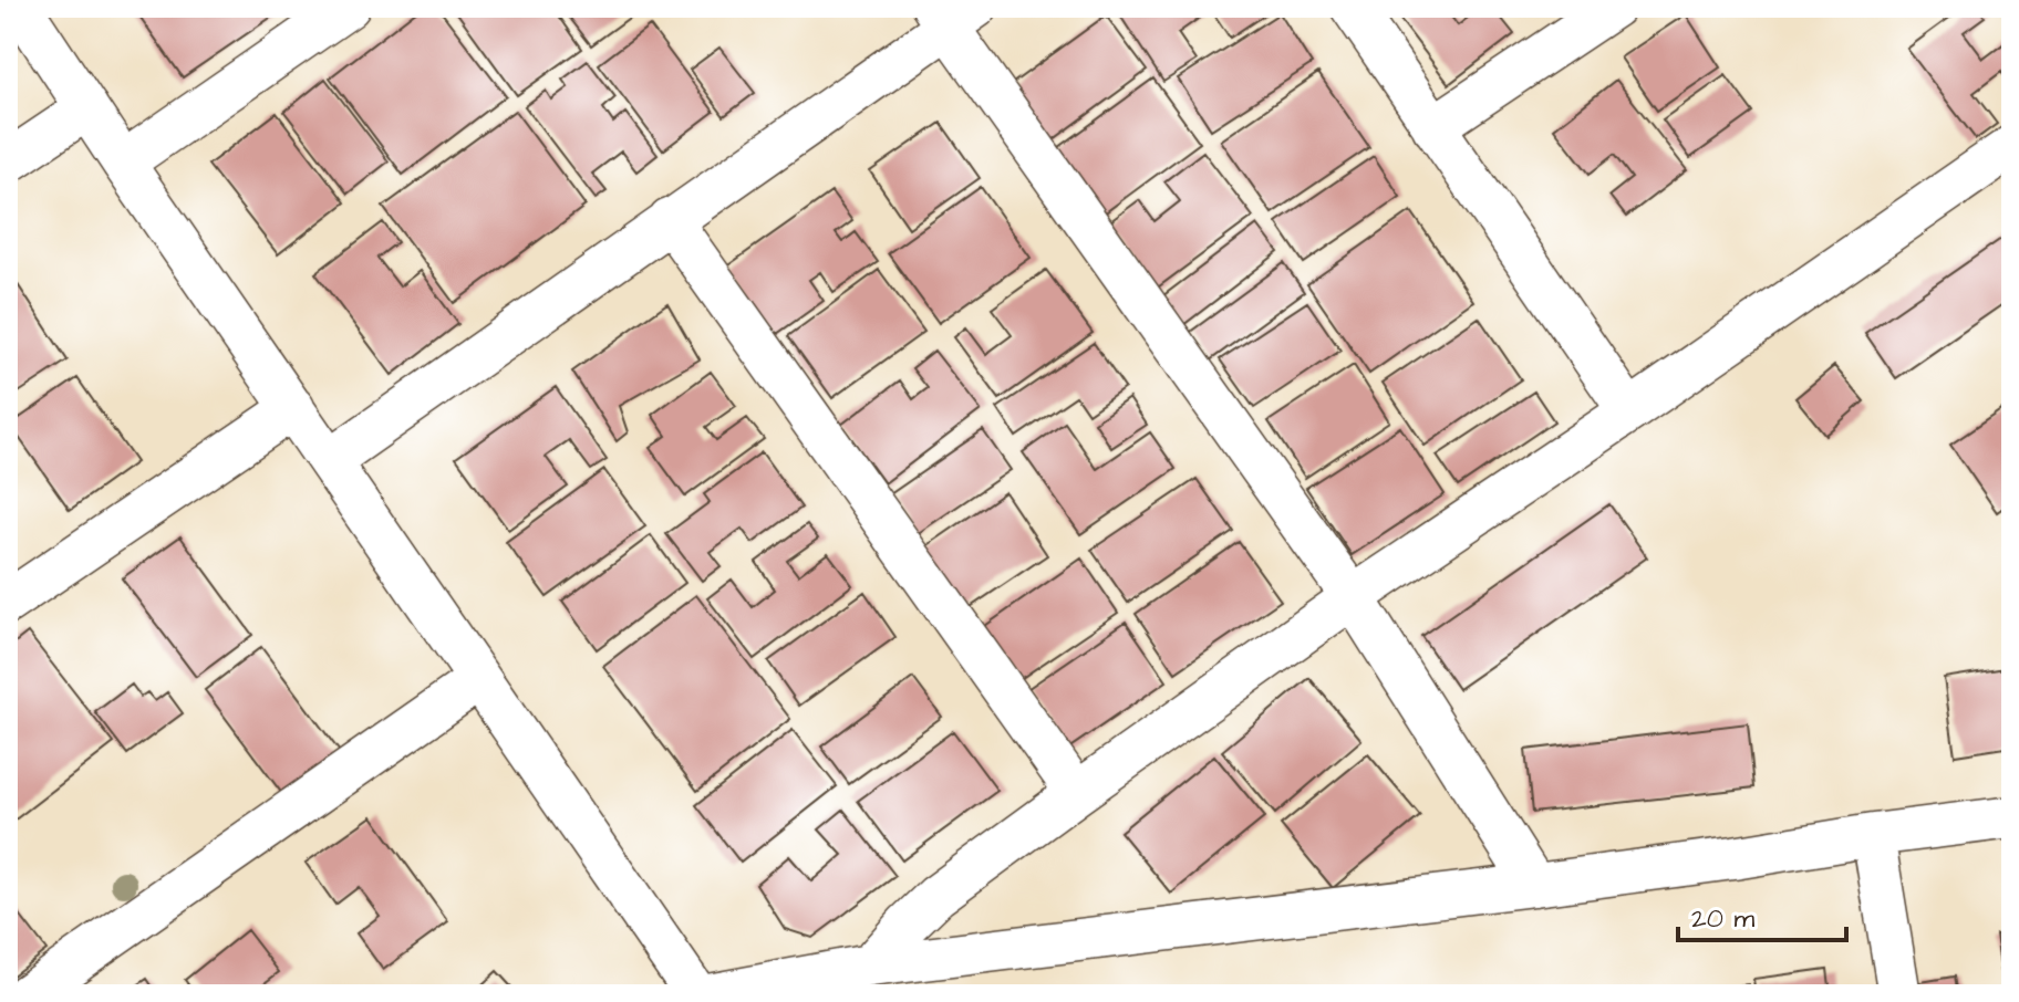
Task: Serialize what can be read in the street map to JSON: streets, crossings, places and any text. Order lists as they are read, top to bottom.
{
  "scale_bar": "20 m"
}
